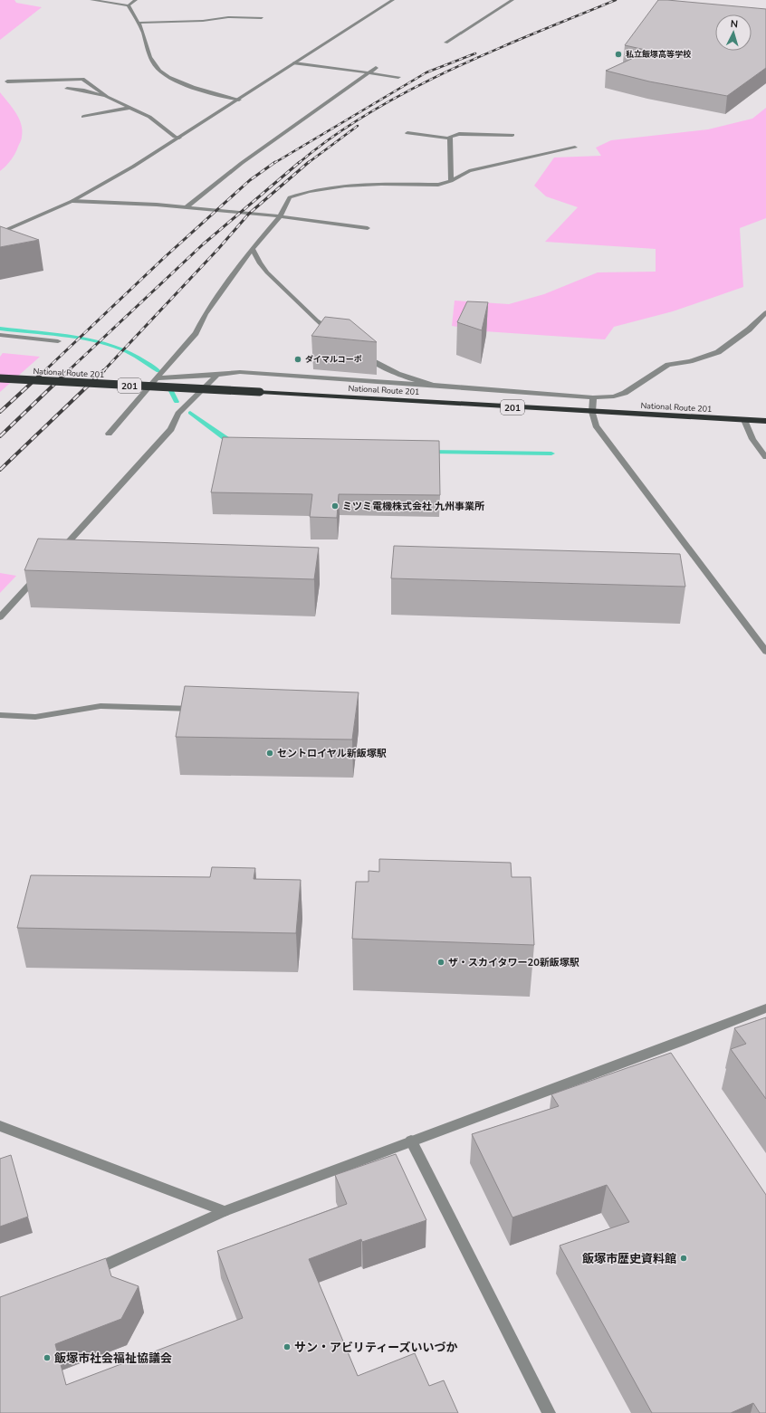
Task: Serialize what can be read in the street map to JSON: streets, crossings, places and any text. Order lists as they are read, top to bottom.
{
  "streets": {
    "highway": ["National Route 201", "201"]
  },
  "places": [
    "私立飯塚高等学校",
    "ダイマルコーポ",
    "ミツミ電機株式会社 九州事業所",
    "セントロイヤル新飯塚駅",
    "ザ・スカイタワー20新飯塚駅",
    "飯塚市歴史資料館",
    "サン・アビリティーズいいづか",
    "飯塚市社会福祉協議会"
  ],
  "north": "top"
}
